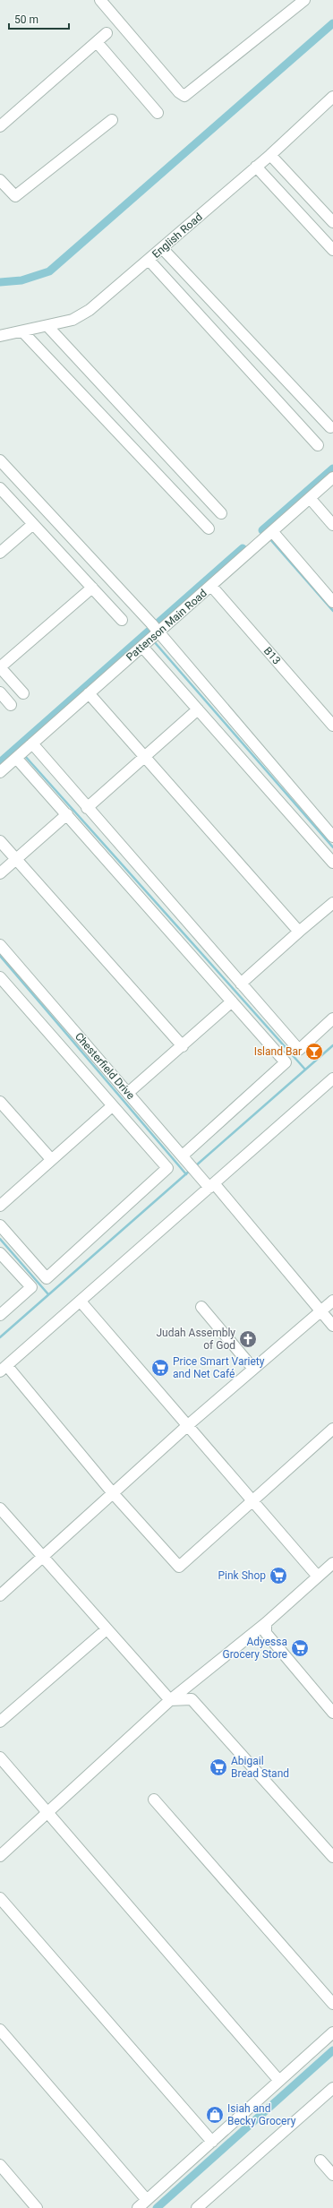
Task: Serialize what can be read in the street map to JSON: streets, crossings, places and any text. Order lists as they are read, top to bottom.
{
  "streets": {
    "street": [
      "English Road",
      "Pattenson Main Road",
      "B13",
      "Chesterfield Drive"
    ]
  },
  "crossings": [
    ["Pattenson Main Road", "B13"]
  ],
  "places": {
    "bar": ["Island Bar"],
    "church": ["Judah Assembly of God"],
    "supermarket": [
      "Price Smart Variety and Net Café",
      "Pink Shop",
      "Adyessa Grocery Store",
      "Abigail Bread Stand"
    ],
    "shop": ["Isiah and Becky Grocery"]
  },
  "scale_bar": "50 m"
}
